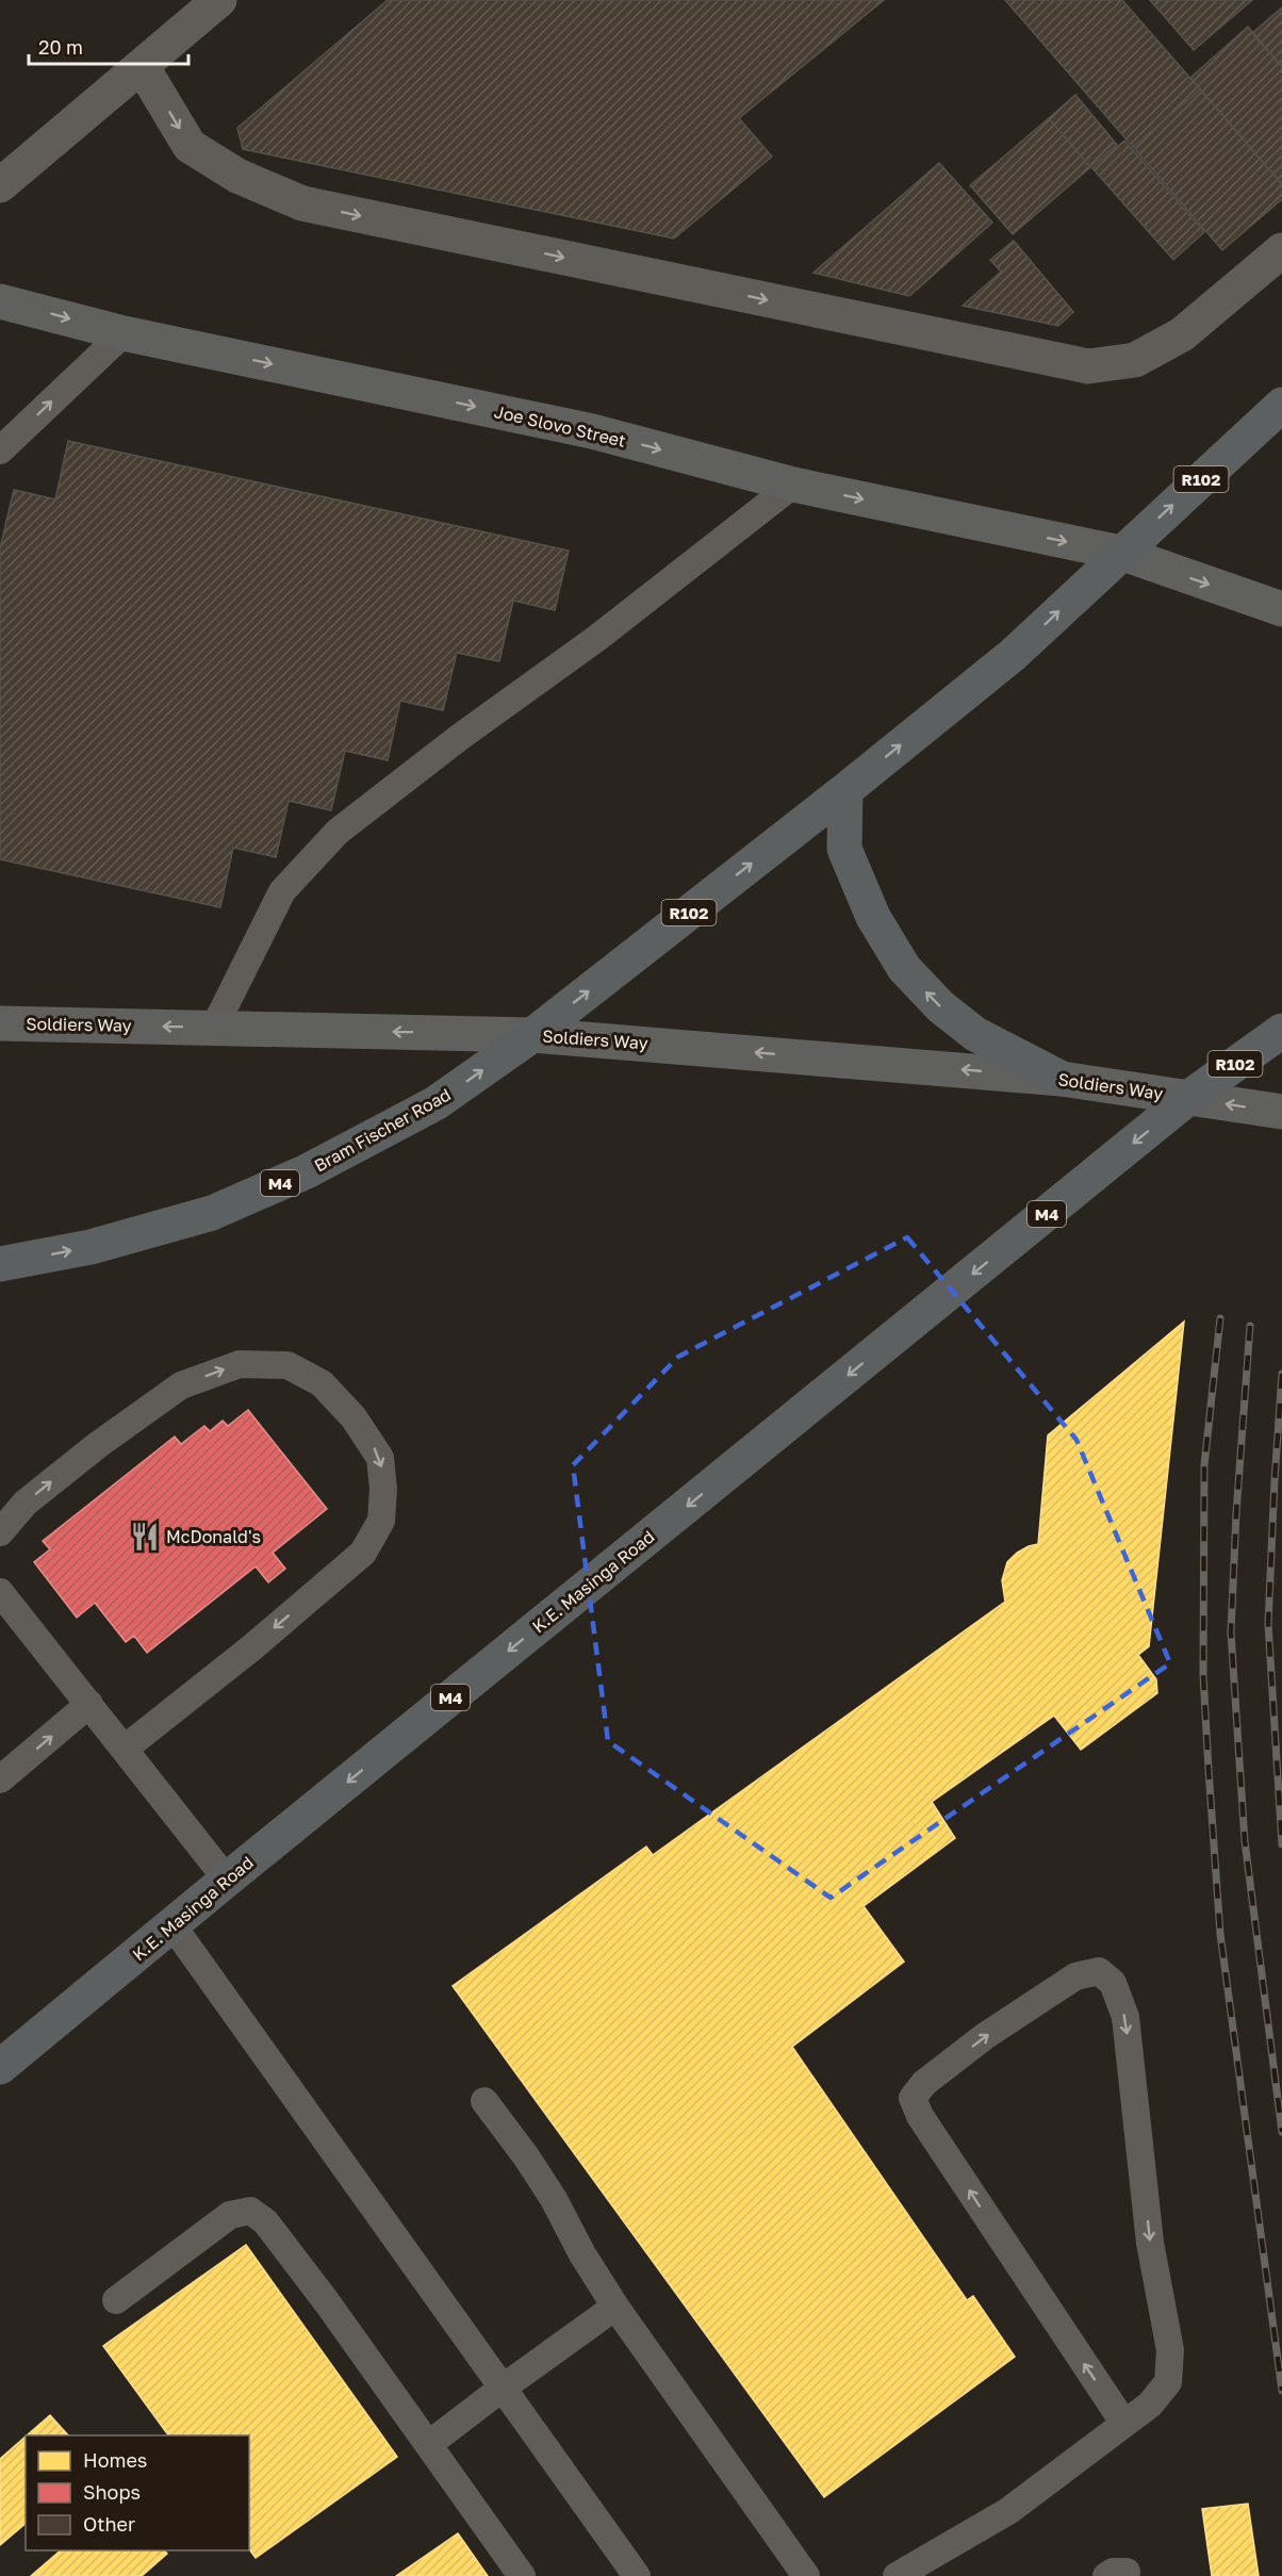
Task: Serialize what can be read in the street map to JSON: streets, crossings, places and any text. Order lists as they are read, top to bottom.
{
  "streets": {
    "highway": [
      "R102",
      "Bram Fischer Road",
      "M4",
      "K.E. Masinga Road"
    ],
    "main road": ["Joe Slovo Street", "Soldiers Way"]
  },
  "crossings": [
    ["Joe Slovo Street", "R102"],
    ["R102", "Soldiers Way"],
    ["R102", "Bram Fischer Road"],
    ["R102", "K.E. Masinga Road"],
    ["Soldiers Way", "Bram Fischer Road"],
    ["Soldiers Way", "K.E. Masinga Road"]
  ],
  "one_way": [
    "Joe Slovo Street",
    "Soldiers Way",
    "Bram Fischer Road",
    "K.E. Masinga Road"
  ],
  "places": {
    "restaurant": ["McDonald's"]
  },
  "legend": ["Homes", "Shops", "Other"],
  "scale_bar": "20 m"
}
